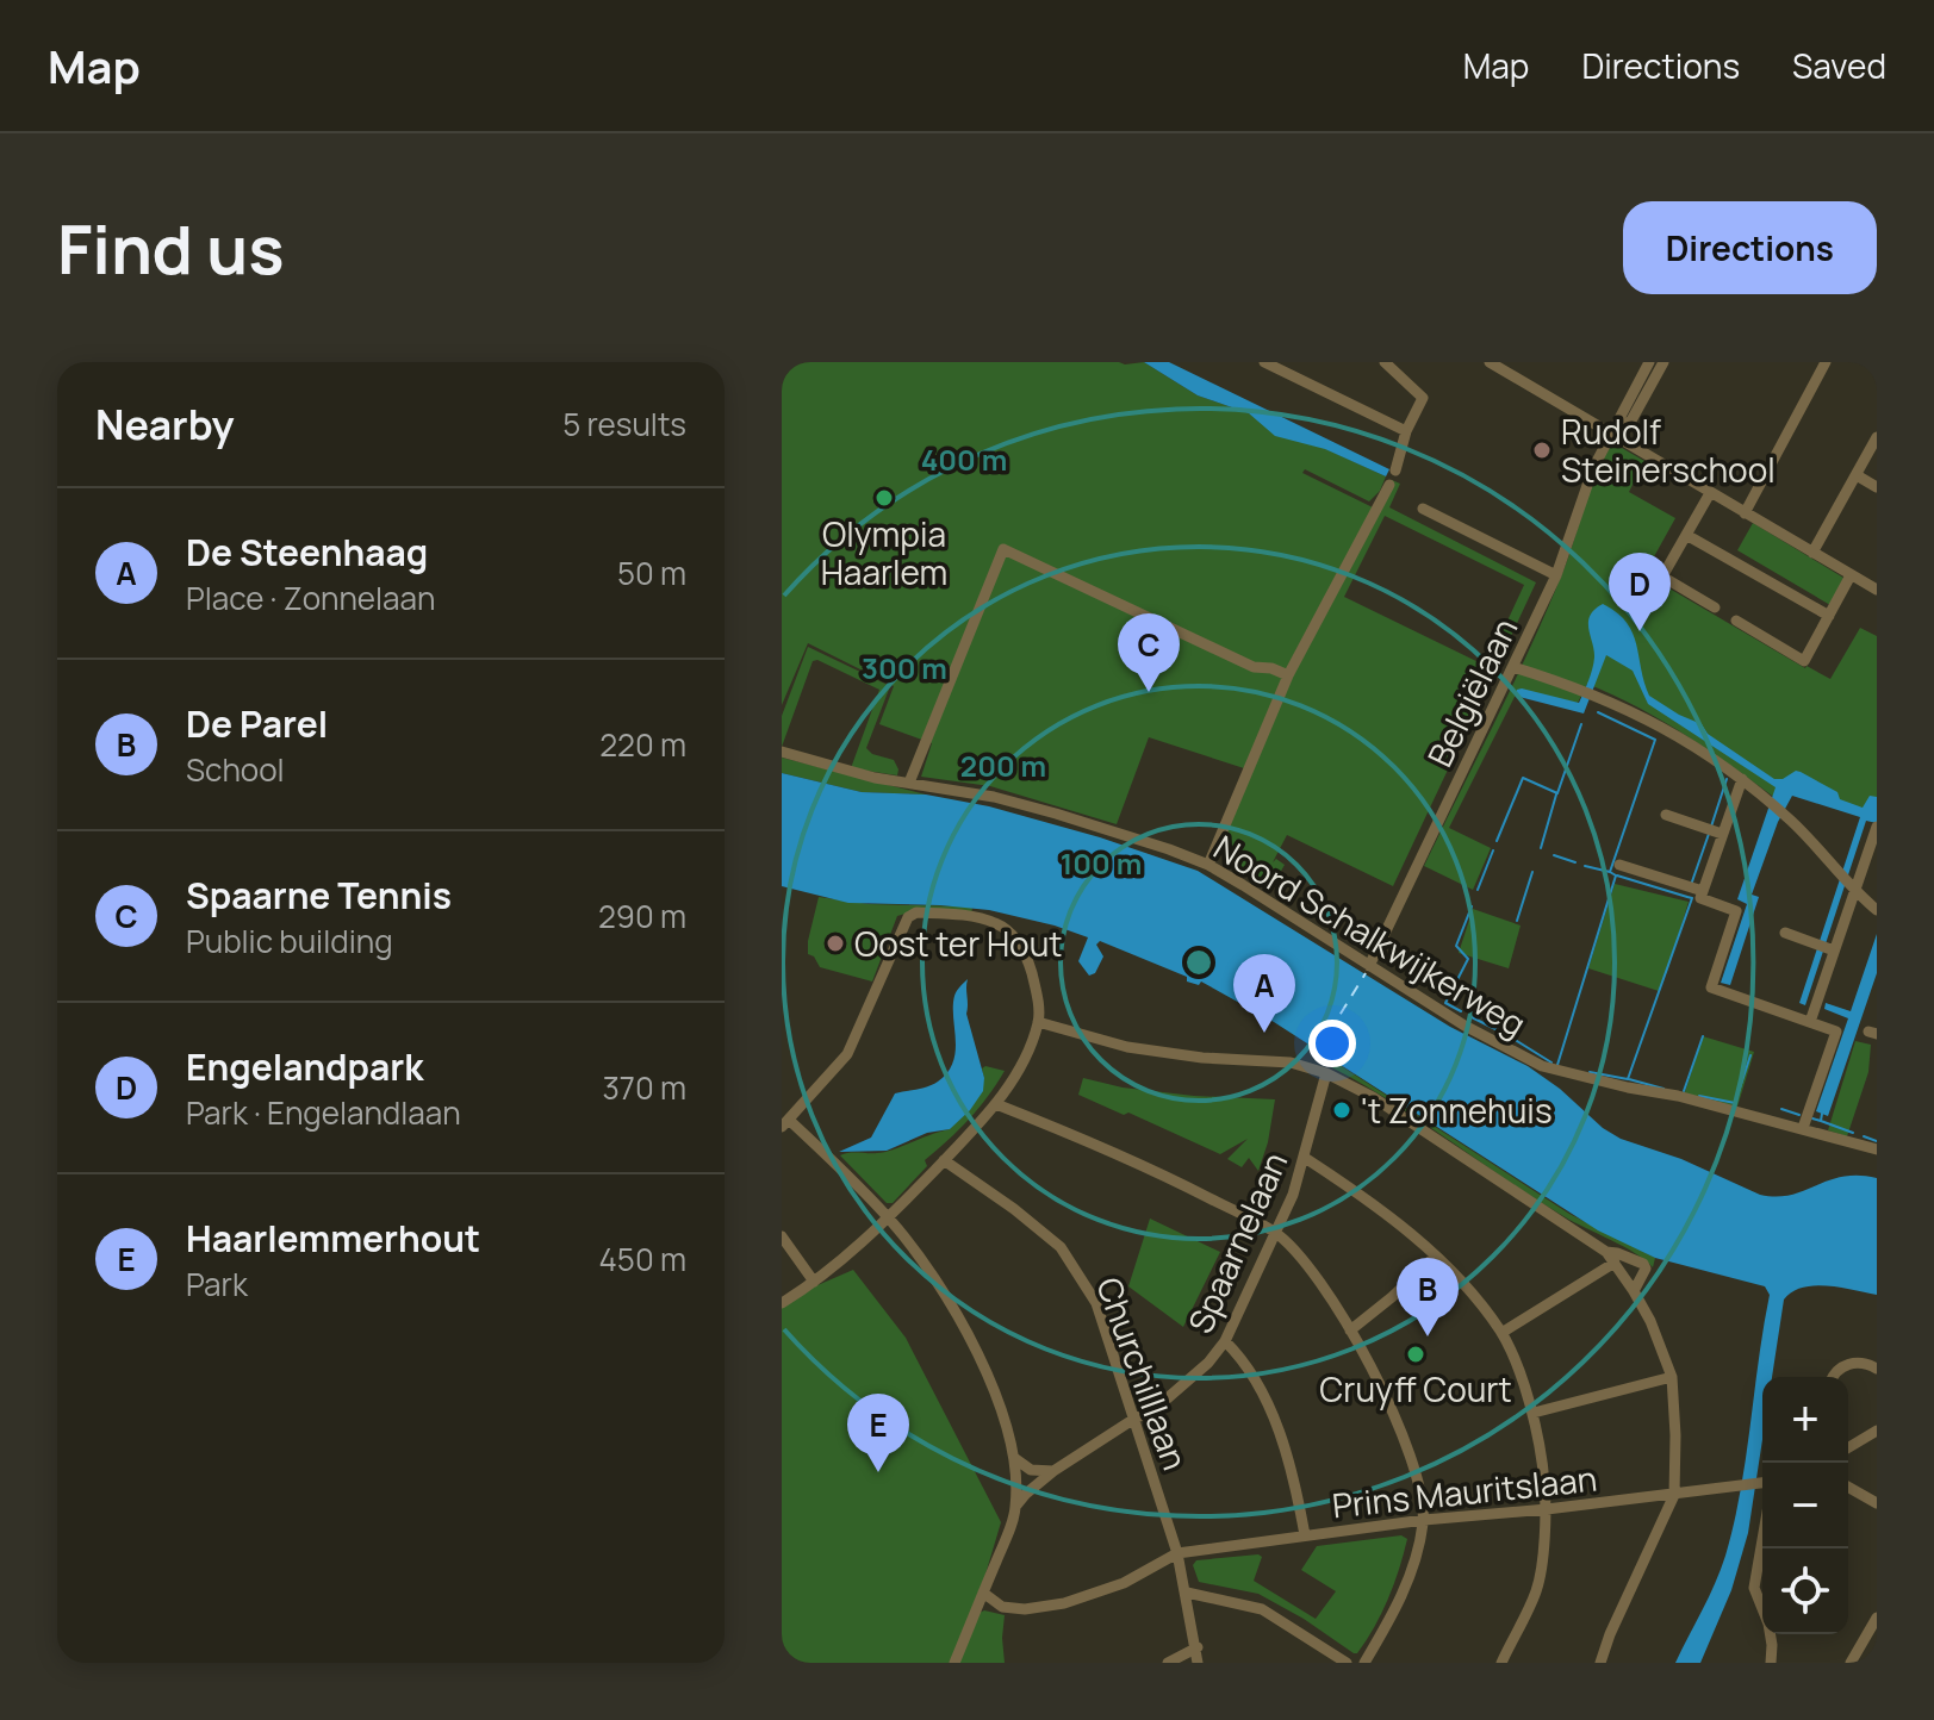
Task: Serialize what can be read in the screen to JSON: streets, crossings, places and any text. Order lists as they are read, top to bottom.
{
  "streets": {
    "street": [
      "Belgiëlaan",
      "Noord Schalkwijkerweg",
      "Spaarnelaan",
      "Churchilllaan",
      "Prins Mauritslaan"
    ]
  },
  "crossings": [
    ["Belgiëlaan", "Noord Schalkwijkerweg"],
    ["Spaarnelaan", "Churchilllaan"],
    ["Churchilllaan", "Prins Mauritslaan"]
  ],
  "places": [
    "Rudolf Steinerschool",
    "Olympia Haarlem",
    "Oost ter Hout",
    "'t Zonnehuis",
    "Cruyff Court"
  ],
  "page": {
    "header": "Map",
    "nav": ["Map", "Directions", "Saved"],
    "buttons": "Directions",
    "title": "Find us",
    "heading": ["Nearby", "5 results"],
    "list": [
      {
        "mark": "A",
        "name": "De Steenhaag",
        "note": "Place · Zonnelaan",
        "value": "50 m"
      },
      {
        "mark": "B",
        "name": "De Parel",
        "note": "School",
        "value": "220 m"
      },
      {
        "mark": "C",
        "name": "Spaarne Tennis",
        "note": "Public building",
        "value": "290 m"
      },
      {
        "mark": "D",
        "name": "Engelandpark",
        "note": "Park · Engelandlaan",
        "value": "370 m"
      },
      {
        "mark": "E",
        "name": "Haarlemmerhout",
        "note": "Park",
        "value": "450 m"
      }
    ],
    "pins": [
      "D",
      "C",
      "A",
      "B",
      "E"
    ],
    "map_buttons": ["+", "−"]
  },
  "rings": [
    "400 m",
    "300 m",
    "200 m",
    "100 m"
  ]
}
